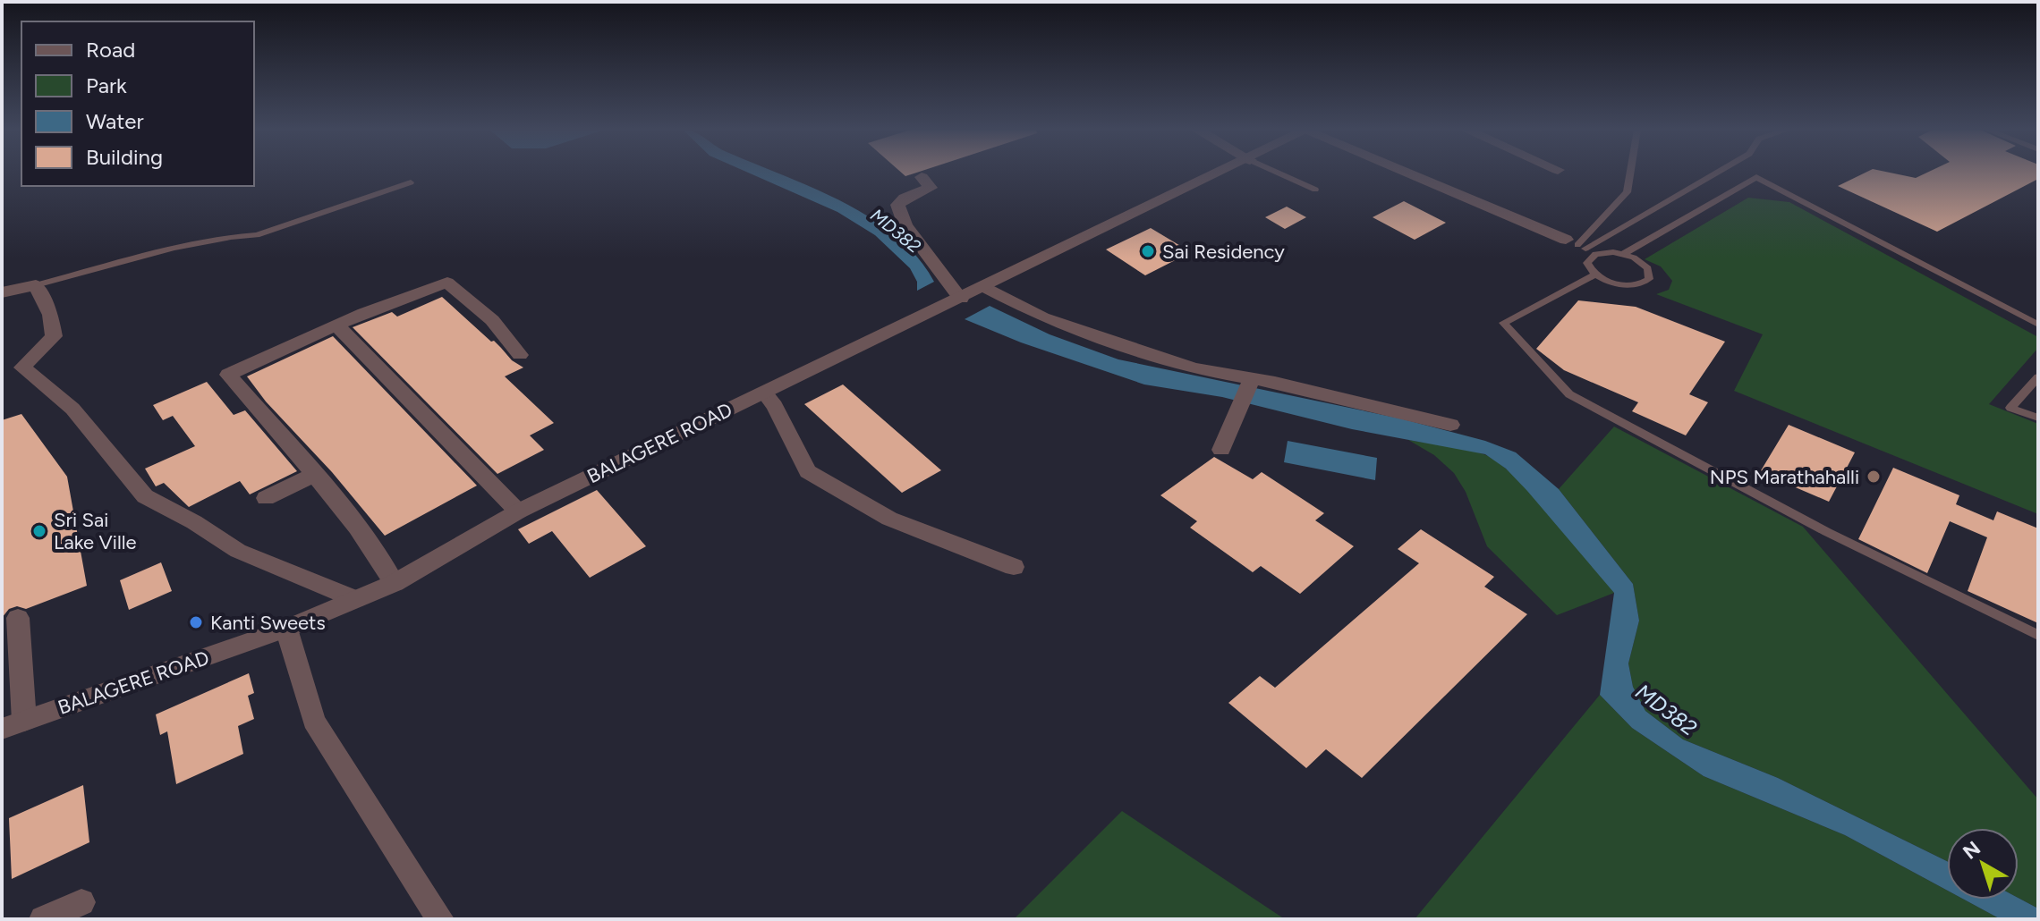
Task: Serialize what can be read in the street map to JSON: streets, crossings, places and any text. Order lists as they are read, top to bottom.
{
  "streets": {
    "street": ["BALAGERE ROAD"]
  },
  "water": ["MD382"],
  "places": [
    "Sai Residency",
    "NPS Marathahalli",
    "Sri Sai Lake Ville",
    "Kanti Sweets"
  ],
  "legend": [
    "Road",
    "Park",
    "Water",
    "Building"
  ],
  "north": "top left"
}
